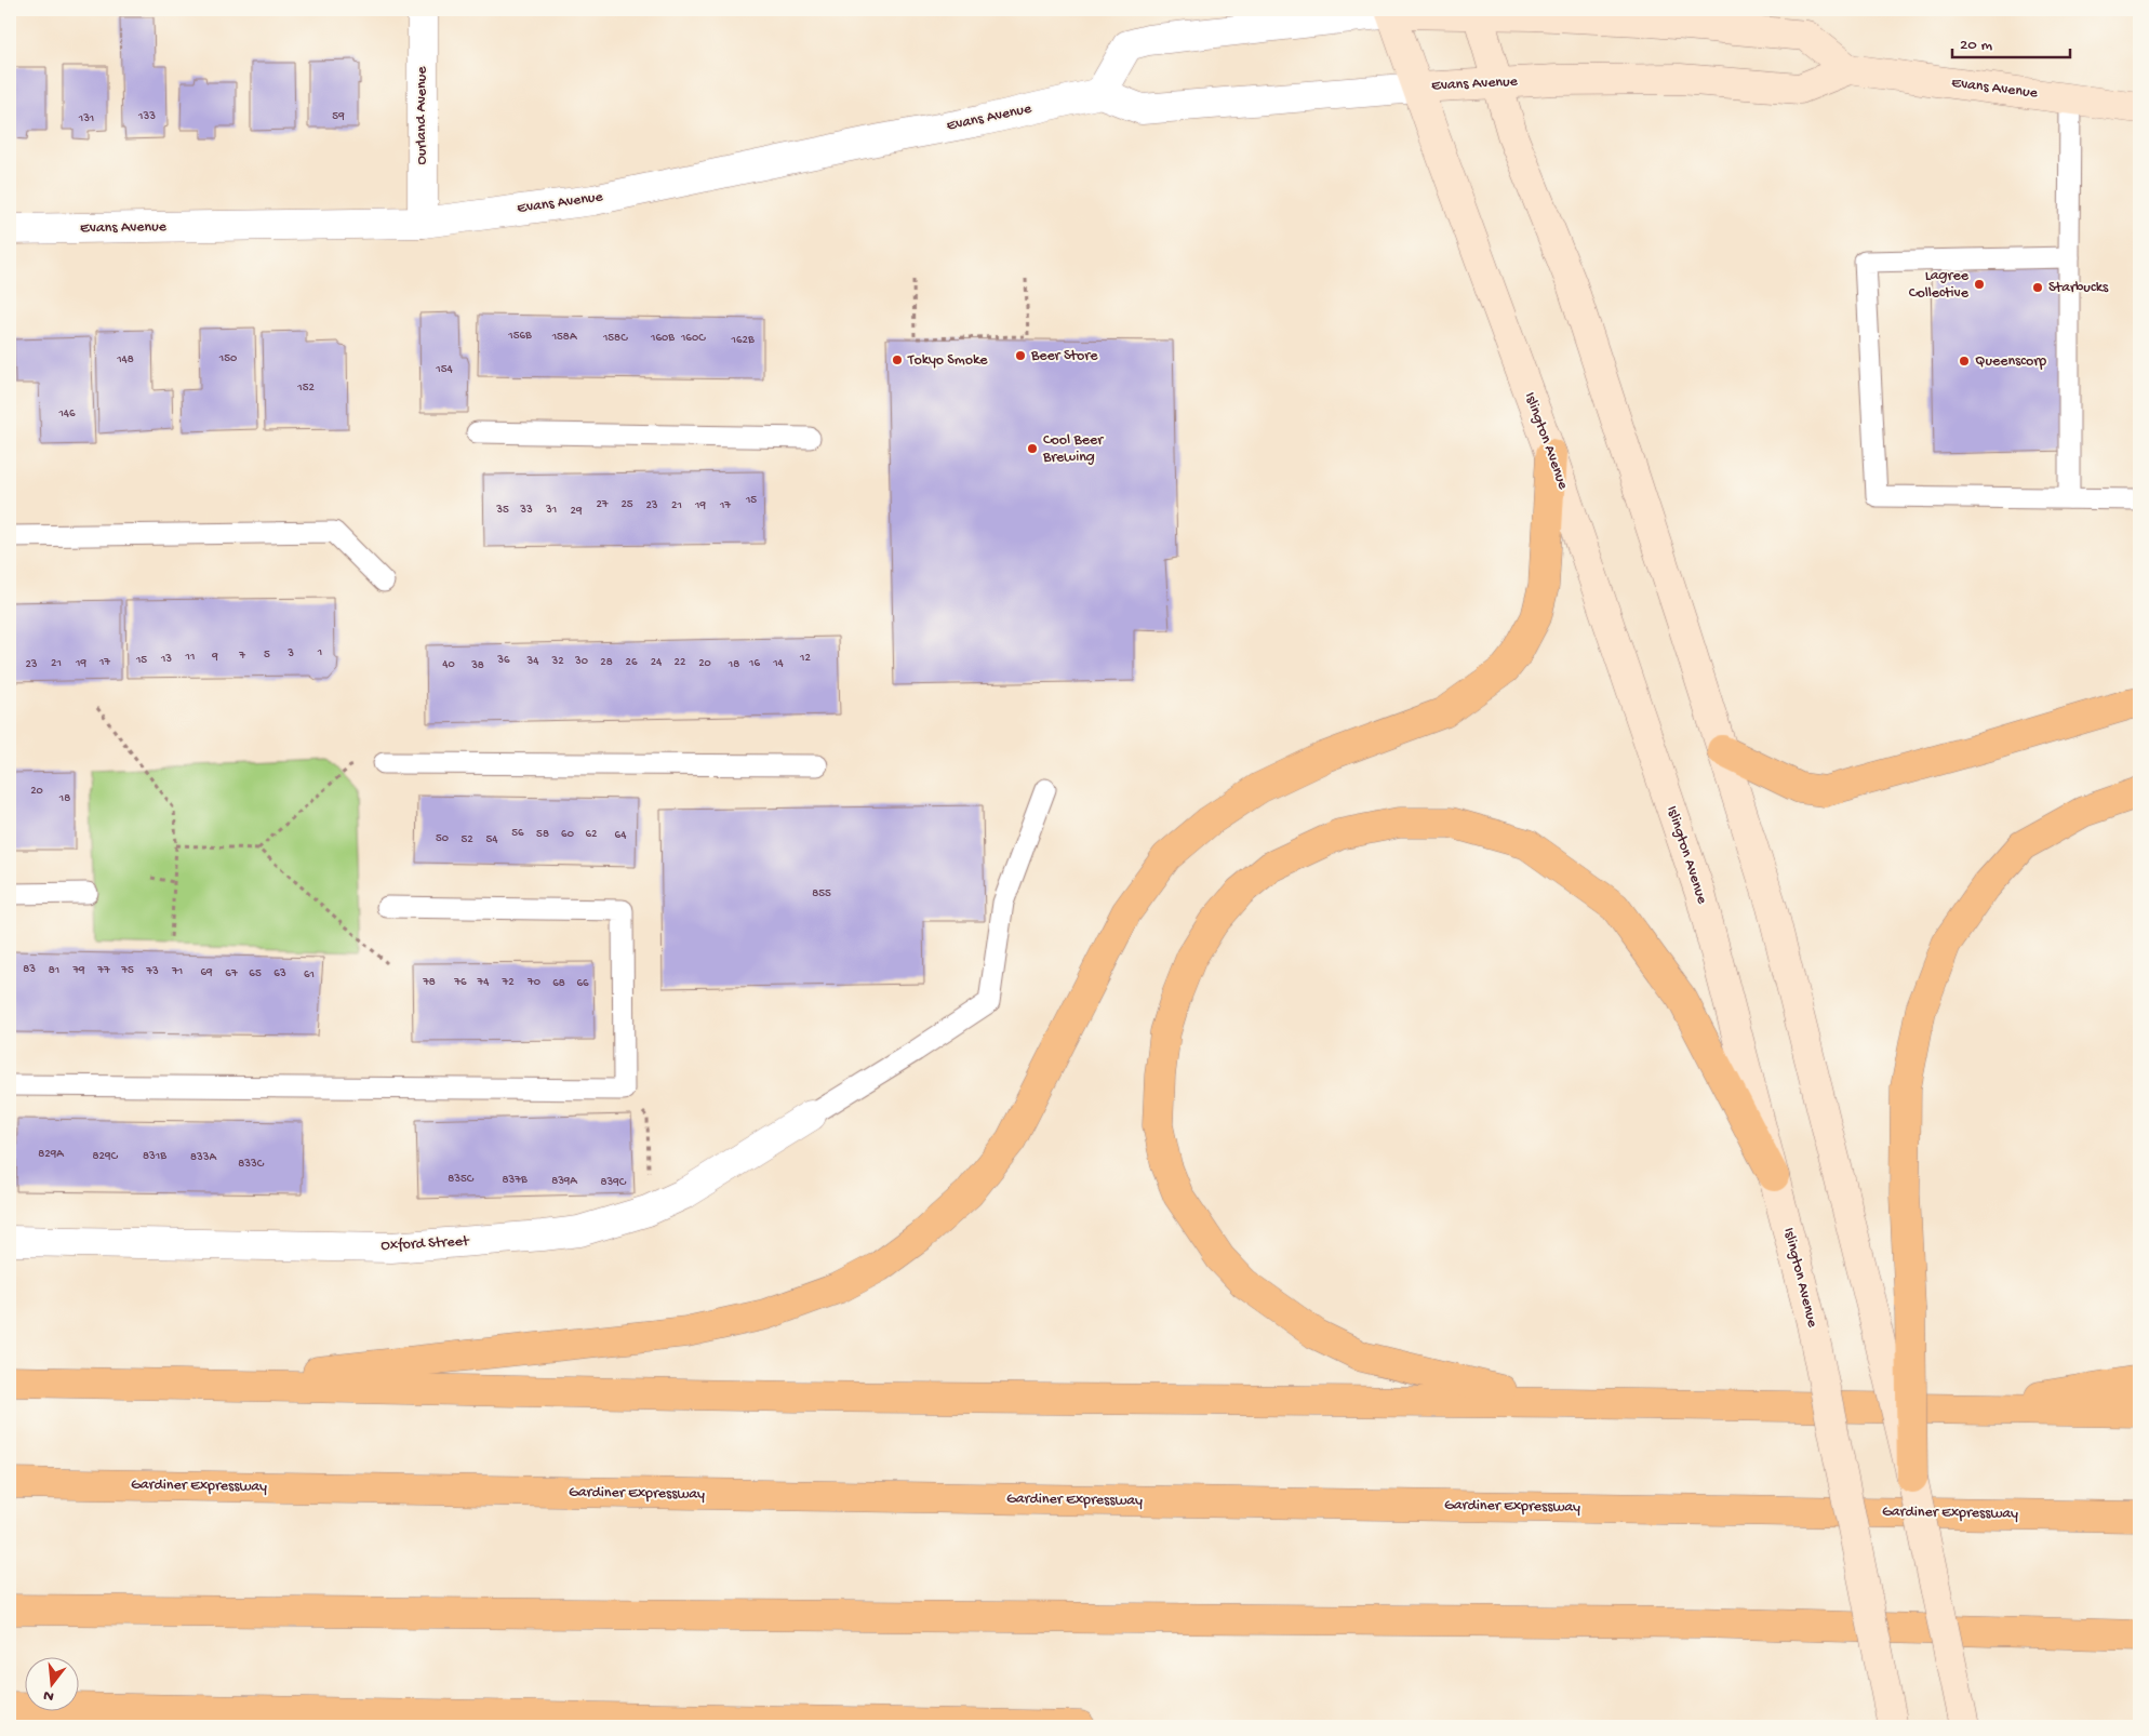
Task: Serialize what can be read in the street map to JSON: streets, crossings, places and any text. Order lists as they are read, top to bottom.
{
  "streets": {
    "highway": ["Gardiner Expressway"],
    "main road": ["Evans Avenue", "Islington Avenue"],
    "street": ["Ourland Avenue", "Oxford Street"]
  },
  "crossings": [
    ["Evans Avenue", "Ourland Avenue"],
    ["Evans Avenue", "Islington Avenue"]
  ],
  "places": [
    "Lagree Collective",
    "Starbucks",
    "Beer Store",
    "Tokyo Smoke",
    "Queenscorp",
    "Cool Beer Brewing"
  ],
  "house_numbers": [
    "133",
    "59",
    "131",
    "156B",
    "158A",
    "158C",
    "160B",
    "160C",
    "162B",
    "150",
    "148",
    "154",
    "152",
    "146",
    "15",
    "27",
    "25",
    "23",
    "21",
    "19",
    "17",
    "35",
    "33",
    "31",
    "29",
    "1",
    "3",
    "5",
    "7",
    "11",
    "9",
    "12",
    "13",
    "15",
    "36",
    "34",
    "32",
    "30",
    "17",
    "28",
    "26",
    "24",
    "22",
    "21",
    "19",
    "20",
    "16",
    "14",
    "23",
    "40",
    "18",
    "38",
    "20",
    "18",
    "56",
    "58",
    "60",
    "62",
    "64",
    "50",
    "52",
    "54",
    "855",
    "83",
    "81",
    "79",
    "77",
    "75",
    "73",
    "71",
    "69",
    "67",
    "65",
    "63",
    "61",
    "78",
    "76",
    "74",
    "72",
    "70",
    "68",
    "66",
    "829A",
    "829C",
    "831B",
    "833A",
    "833C",
    "835C",
    "837B",
    "839A",
    "839C"
  ],
  "scale_bar": "20 m",
  "north": "bottom"
}
